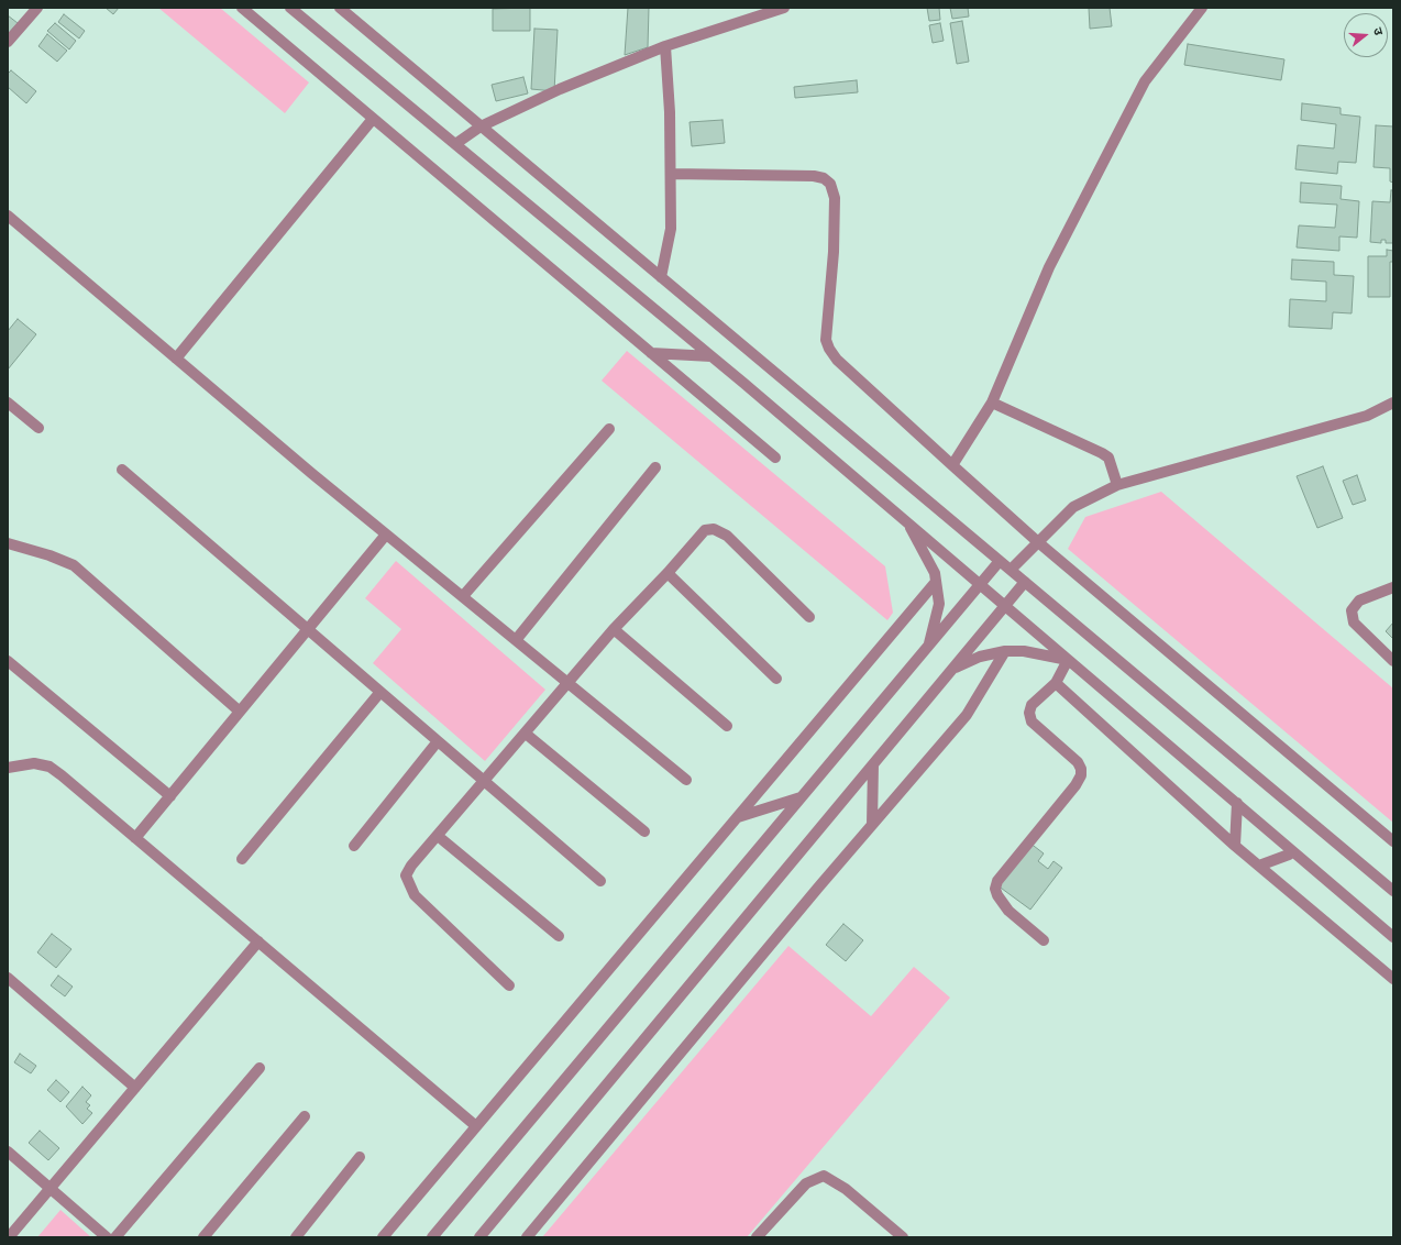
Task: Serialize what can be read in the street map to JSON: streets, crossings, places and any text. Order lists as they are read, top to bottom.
{
  "north": "right"
}
